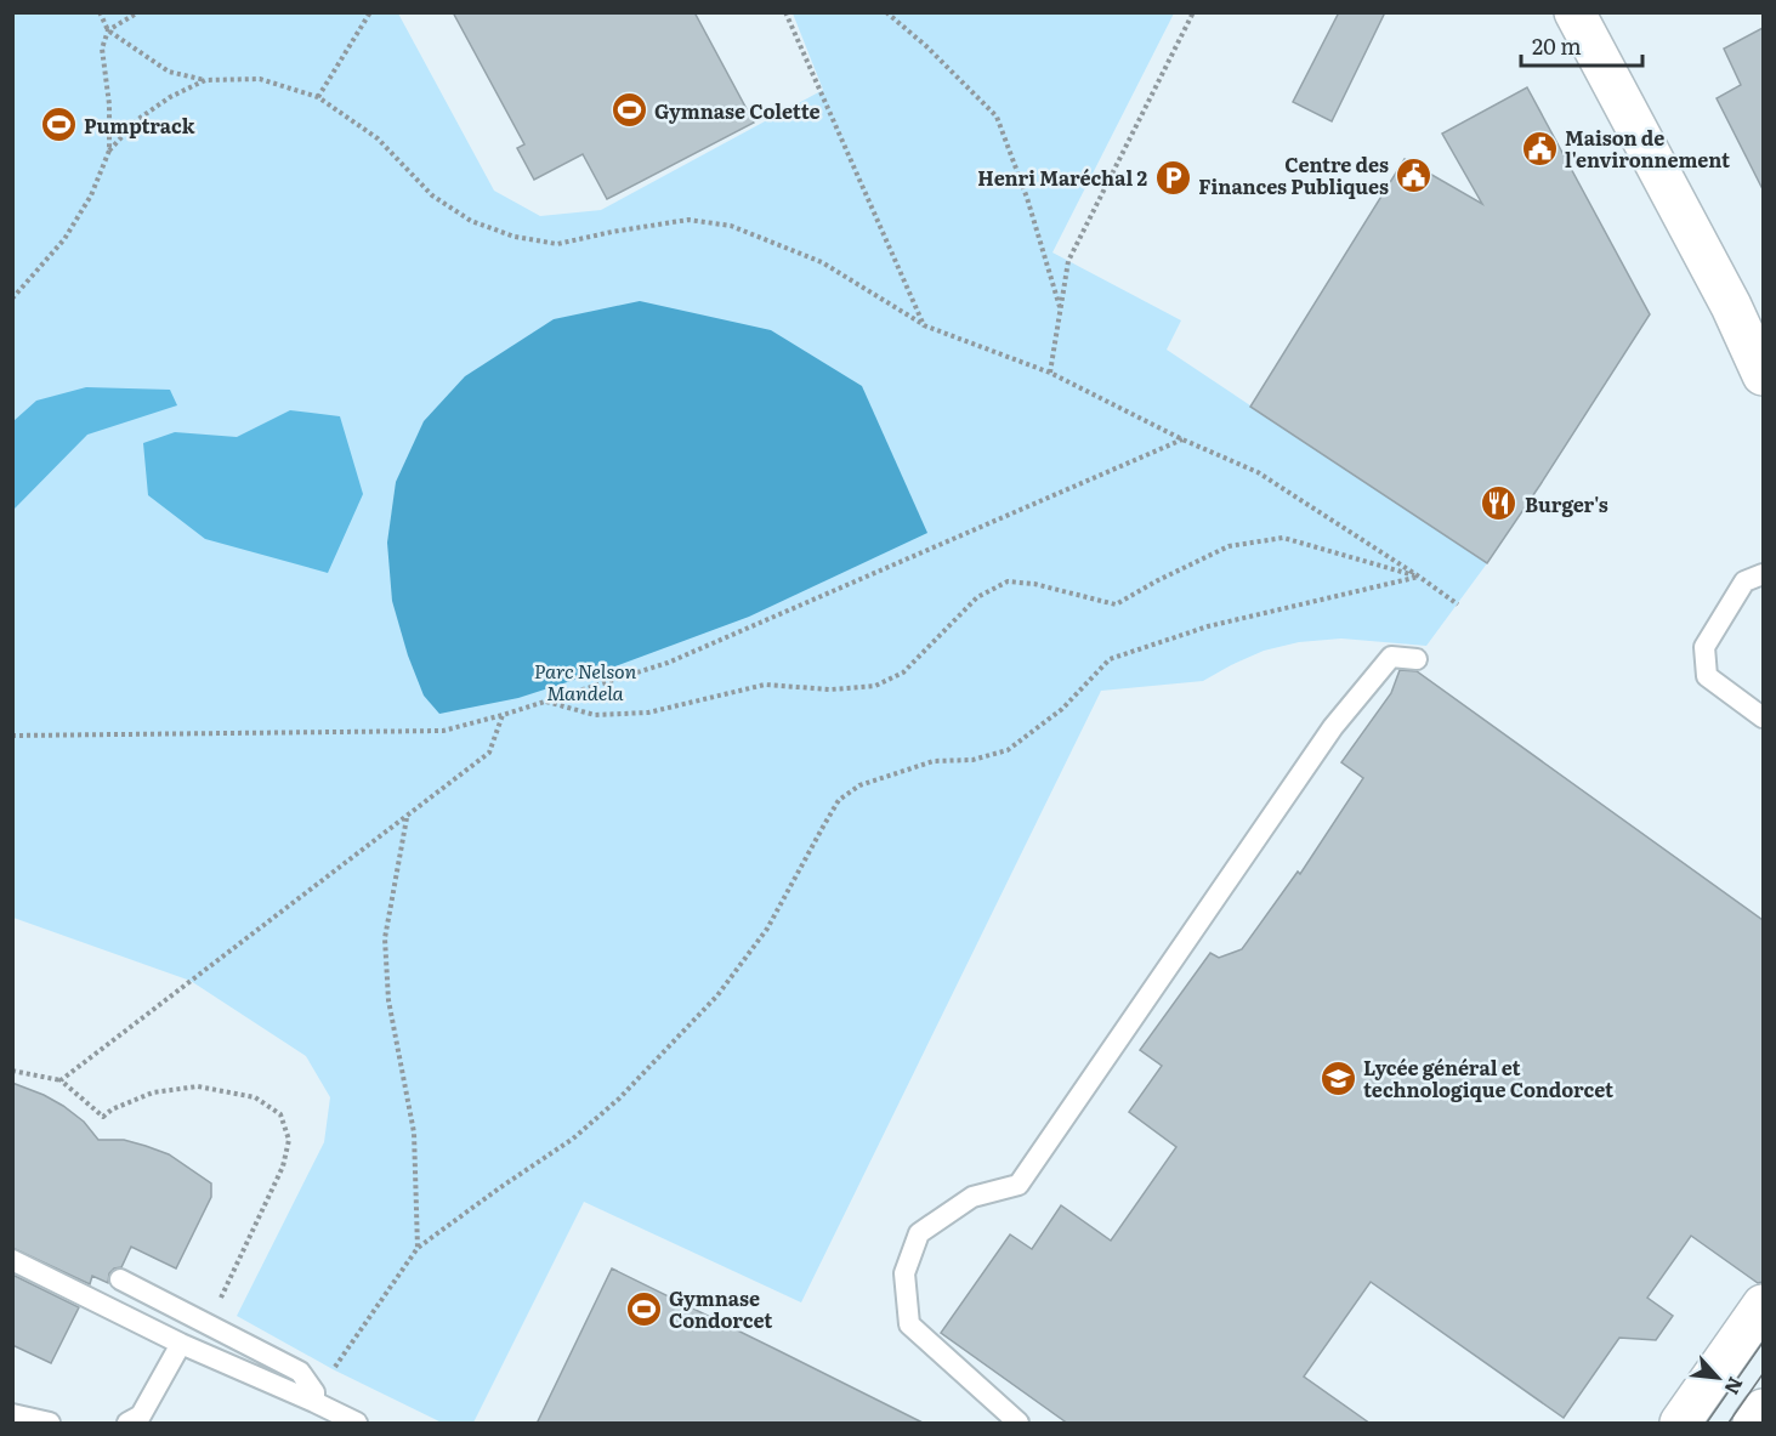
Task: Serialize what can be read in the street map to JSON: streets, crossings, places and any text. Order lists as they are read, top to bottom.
{
  "parks": ["Parc Nelson Mandela"],
  "places": {
    "sports": ["Gymnase Colette", "Pumptrack", "Gymnase Condorcet"],
    "public building": ["Maison de l'environnement", "Centre des Finances Publiques"],
    "parking": ["Henri Maréchal 2"],
    "restaurant": ["Burger's"],
    "school or university": ["Lycée général et technologique Condorcet"]
  },
  "scale_bar": "20 m",
  "north": "bottom right"
}
